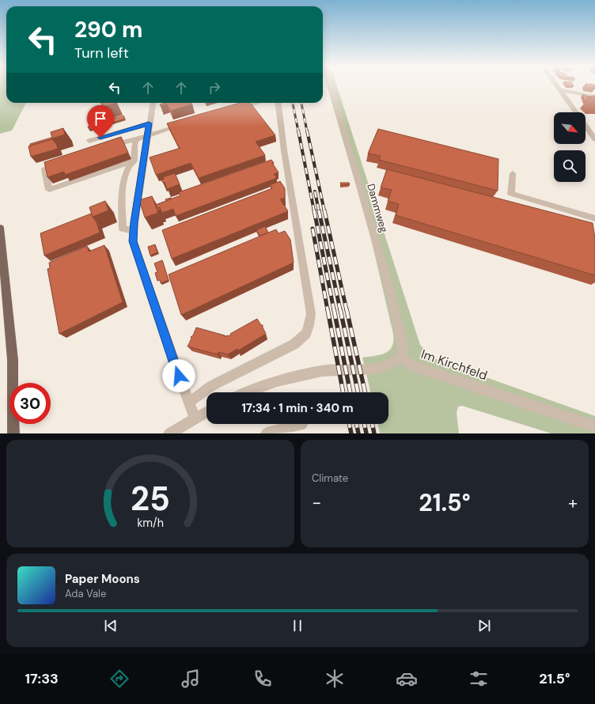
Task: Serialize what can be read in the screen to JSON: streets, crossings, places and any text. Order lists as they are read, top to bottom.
{
  "streets": {
    "street": ["Dammweg", "Im Kirchfeld"]
  },
  "crossings": [
    ["Dammweg", "Im Kirchfeld"]
  ],
  "north": "bottom right",
  "page": {
    "turn": ["290 m", "Turn left"],
    "limit": "30",
    "trip": "17:34 · 1 min · 340 m",
    "tile": "Climate",
    "heat": ["−", "21.5°", "+"],
    "song": ["Paper Moons", "Ada Vale"],
    "tabs": ["17:33", "21.5°"],
    "gauge": ["25", "km/h"]
  }
}
